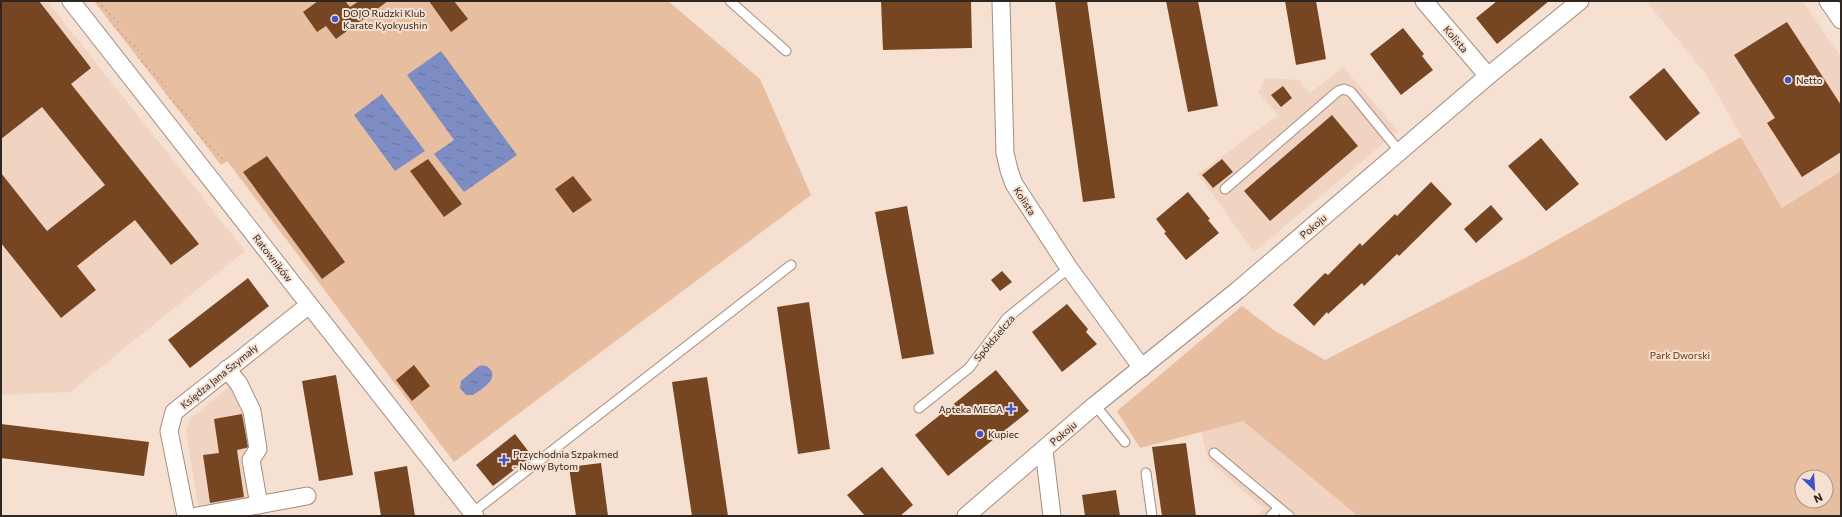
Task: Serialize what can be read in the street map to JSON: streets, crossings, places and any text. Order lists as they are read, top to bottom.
{
  "streets": {
    "street": [
      "Kolista",
      "Pokoju",
      "Ratowników",
      "Księdza Jana Szymały"
    ],
    "lane": ["Spółdzielcza"]
  },
  "crossings": [
    ["Kolista", "Pokoju"],
    ["Kolista", "Spółdzielcza"],
    ["Ratowników", "Księdza Jana Szymały"]
  ],
  "parks": ["Park Dworski"],
  "places": {
    "other": ["DOJO Rudzki Klub Karate Kyokyushin", "Netto", "Kupiec"],
    "health": ["Apteka MEGA", "Przychodnia Szpakmed - Nowy Bytom"]
  },
  "north": "bottom right"
}
